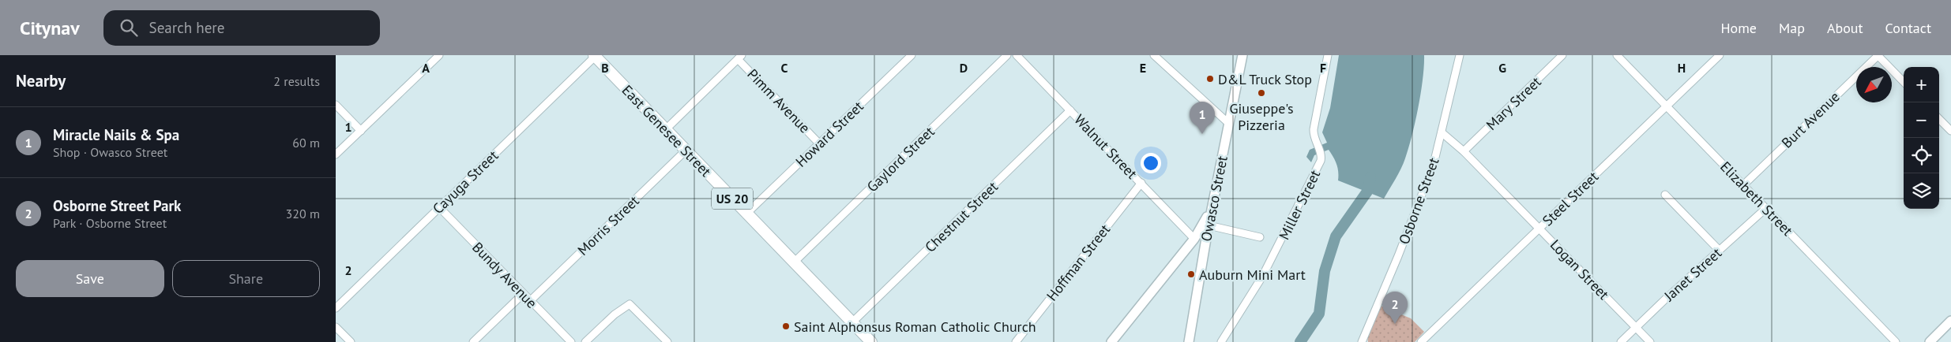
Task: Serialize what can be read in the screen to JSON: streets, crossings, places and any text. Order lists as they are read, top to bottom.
{
  "streets": {
    "highway": ["East Genesee Street", "US 20"],
    "main road": ["Owasco Street"],
    "street": [
      "Pimm Avenue",
      "Mary Street",
      "Burt Avenue",
      "Howard Street",
      "Walnut Street",
      "Gaylord Street",
      "Cayuga Street",
      "Steel Street",
      "Elizabeth Street",
      "Osborne Street",
      "Miller Street",
      "Chestnut Street",
      "Morris Street",
      "Hoffman Street",
      "Logan Street",
      "Janet Street",
      "Bundy Avenue"
    ]
  },
  "crossings": [
    ["Pimm Avenue", "Howard Street"],
    ["Mary Street", "Logan Street"],
    ["Burt Avenue", "Elizabeth Street"],
    ["East Genesee Street", "Howard Street"],
    ["East Genesee Street", "Gaylord Street"],
    ["East Genesee Street", "Cayuga Street"],
    ["East Genesee Street", "Chestnut Street"],
    ["East Genesee Street", "Morris Street"],
    ["Walnut Street", "Chestnut Street"],
    ["Walnut Street", "Hoffman Street"],
    ["Cayuga Street", "Bundy Avenue"],
    ["Steel Street", "Elizabeth Street"],
    ["Steel Street", "Logan Street"],
    ["Elizabeth Street", "Janet Street"],
    ["Osborne Street", "Logan Street"],
    ["Morris Street", "Bundy Avenue"],
    ["Logan Street", "Janet Street"]
  ],
  "places": [
    "D&L Truck Stop",
    "Giuseppe's Pizzeria",
    "Auburn Mini Mart",
    "Saint Alphonsus Roman Catholic Church"
  ],
  "north": "bottom left",
  "page": {
    "header": "Citynav",
    "search": "Search here",
    "nav": [
      "Home",
      "Map",
      "About",
      "Contact"
    ],
    "heading": ["Nearby", "2 results"],
    "map_buttons": ["+", "−"],
    "pins": ["1", "2"],
    "list": [
      {
        "mark": "1",
        "name": "Miracle Nails & Spa",
        "note": "Shop · Owasco Street",
        "value": "60 m"
      },
      {
        "mark": "2",
        "name": "Osborne Street Park",
        "note": "Park · Osborne Street",
        "value": "320 m"
      }
    ],
    "buttons": ["Save", "Share"]
  },
  "grid": {
    "columns": [
      "A",
      "B",
      "C",
      "D",
      "E",
      "F",
      "G",
      "H"
    ],
    "rows": ["1", "2"]
  }
}
